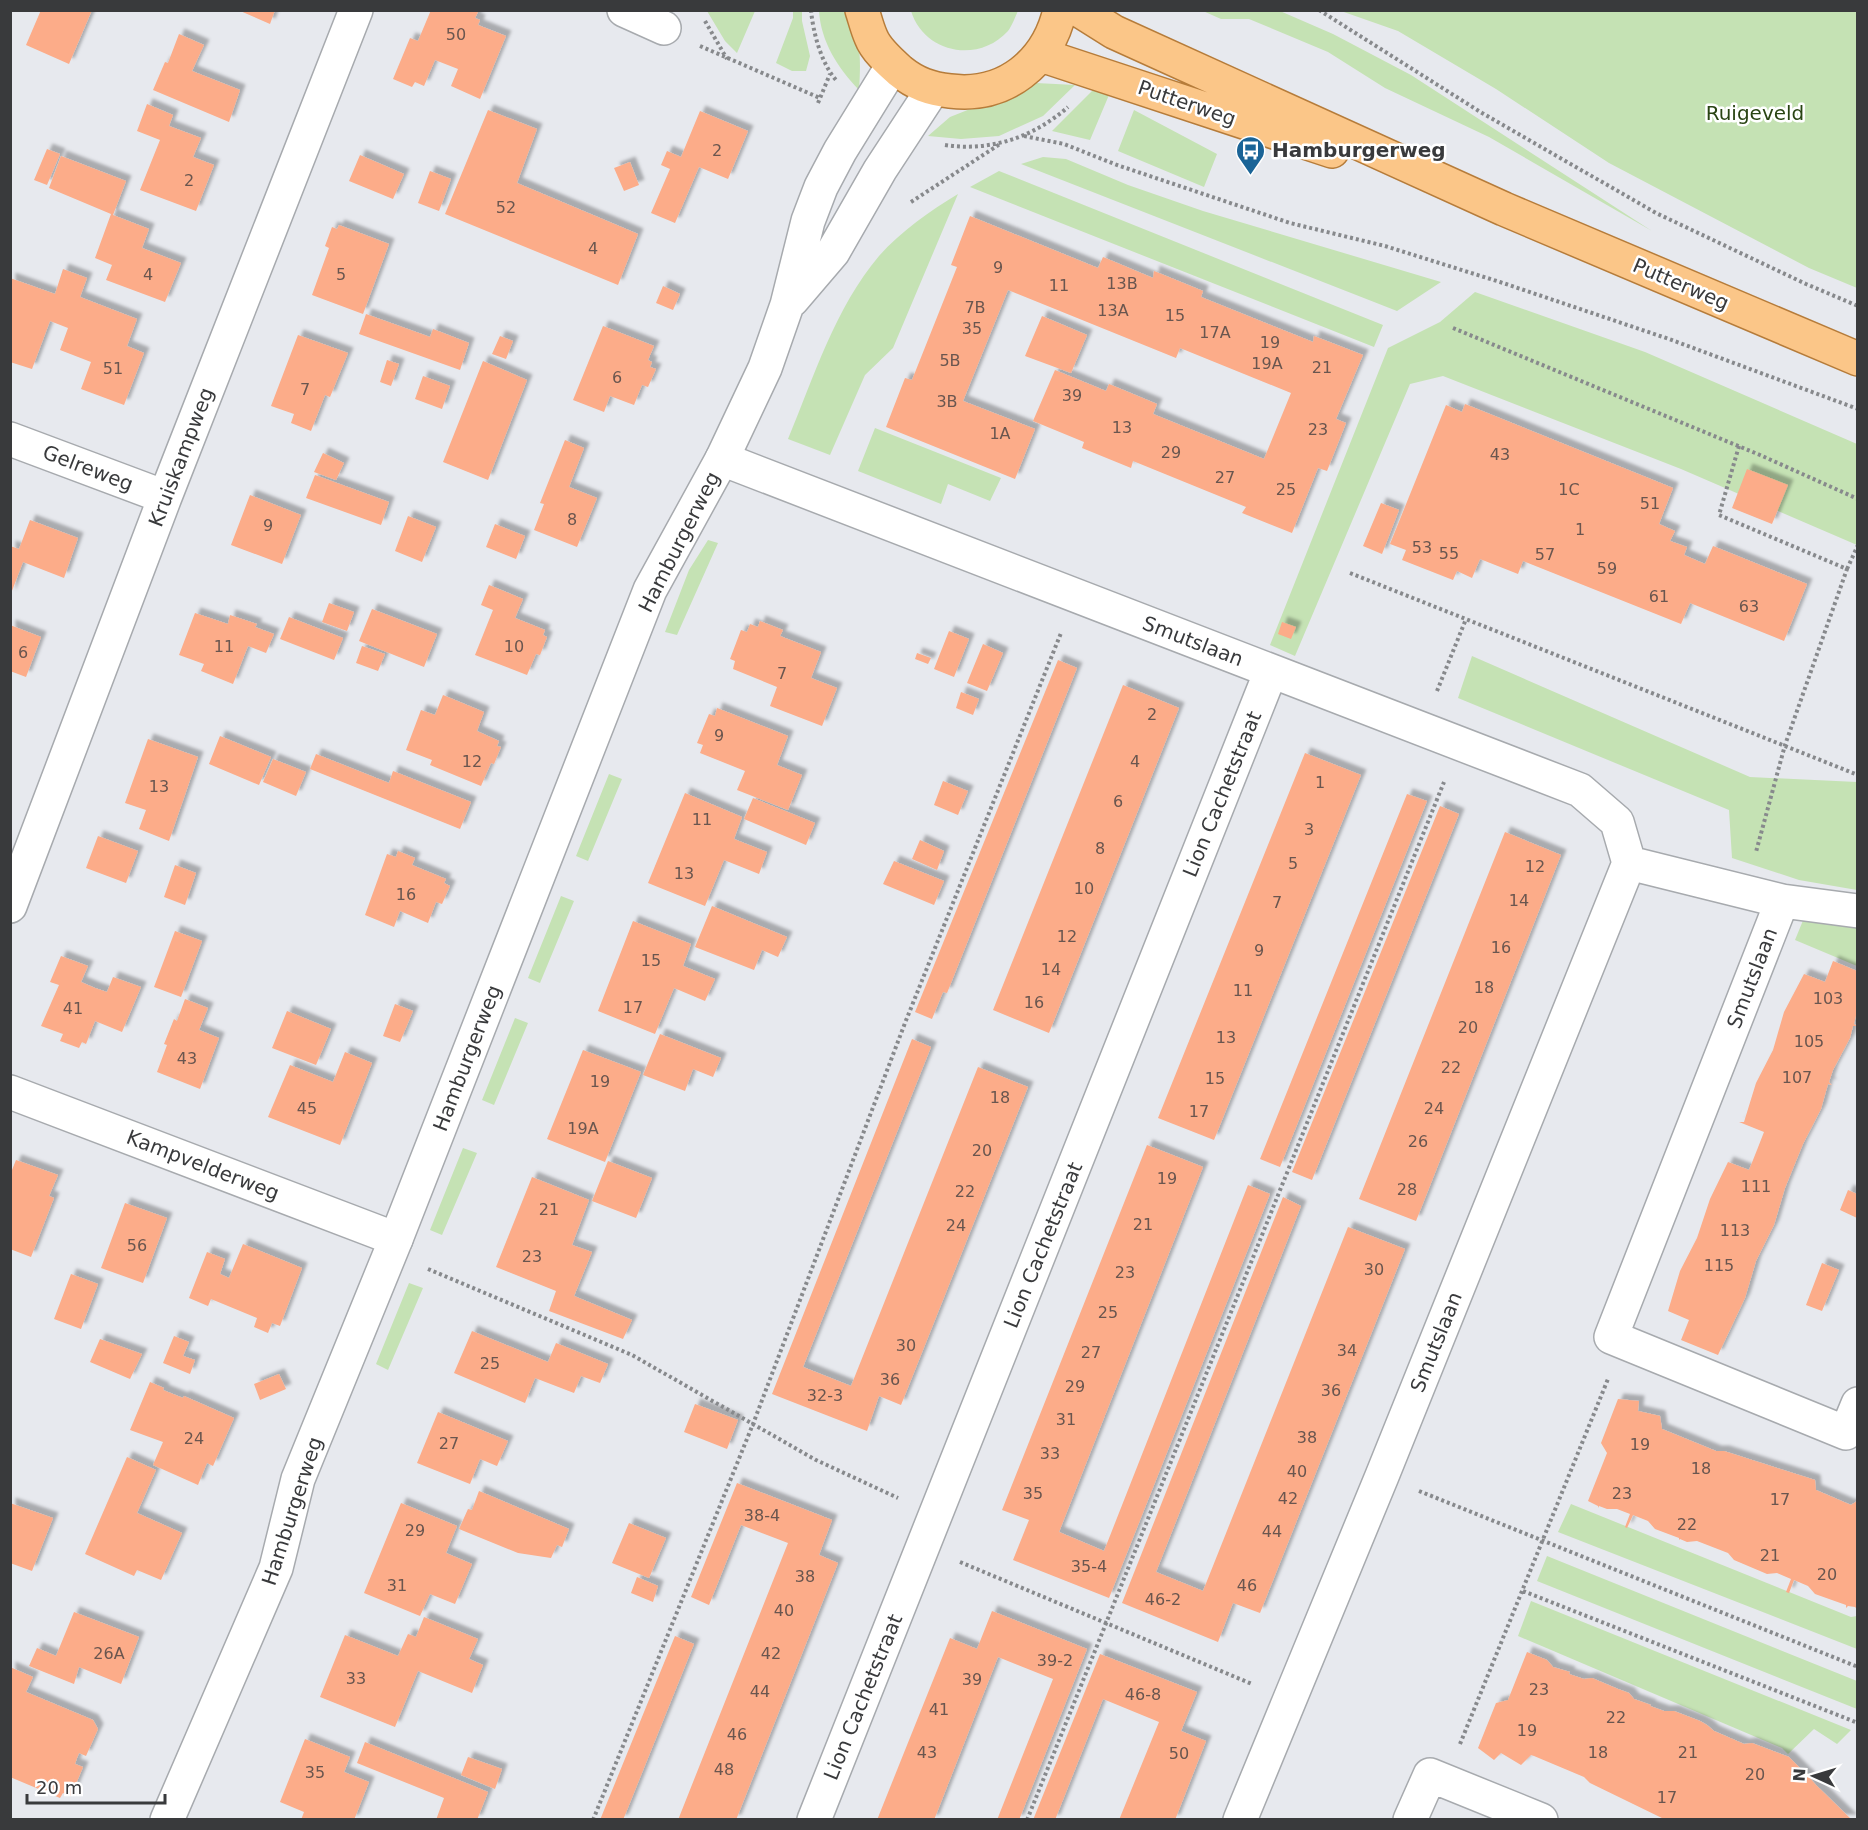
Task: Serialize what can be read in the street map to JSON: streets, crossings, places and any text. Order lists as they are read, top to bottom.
{
  "streets": {
    "main road": ["Putterweg"],
    "street": [
      "Kruiskampweg",
      "Gelreweg",
      "Hamburgerweg",
      "Smutslaan",
      "Lion Cachetstraat",
      "Kampvelderweg"
    ]
  },
  "crossings": [
    ["Kruiskampweg", "Gelreweg"],
    ["Hamburgerweg", "Smutslaan"],
    ["Hamburgerweg", "Kampvelderweg"],
    ["Smutslaan", "Lion Cachetstraat"]
  ],
  "parks": ["Ruigeveld"],
  "places": {
    "bus stop": ["Hamburgerweg"]
  },
  "house_numbers": [
    "50",
    "2",
    "2",
    "52",
    "4",
    "9",
    "4",
    "5",
    "13B",
    "11",
    "7B",
    "13A",
    "15",
    "35",
    "17A",
    "19",
    "5B",
    "19A",
    "21",
    "51",
    "6",
    "7",
    "39",
    "3B",
    "13",
    "23",
    "1A",
    "29",
    "43",
    "27",
    "25",
    "1C",
    "51",
    "8",
    "9",
    "1",
    "53",
    "55",
    "57",
    "59",
    "61",
    "63",
    "11",
    "10",
    "6",
    "7",
    "2",
    "9",
    "12",
    "4",
    "1",
    "13",
    "6",
    "11",
    "3",
    "8",
    "5",
    "12",
    "13",
    "10",
    "16",
    "14",
    "7",
    "12",
    "16",
    "9",
    "15",
    "14",
    "18",
    "11",
    "103",
    "16",
    "17",
    "41",
    "20",
    "13",
    "105",
    "43",
    "22",
    "107",
    "15",
    "19",
    "18",
    "45",
    "24",
    "17",
    "19A",
    "26",
    "20",
    "19",
    "111",
    "28",
    "22",
    "21",
    "21",
    "24",
    "113",
    "56",
    "23",
    "115",
    "30",
    "23",
    "25",
    "30",
    "34",
    "27",
    "25",
    "36",
    "29",
    "36",
    "32-3",
    "31",
    "38",
    "24",
    "27",
    "19",
    "33",
    "18",
    "40",
    "35",
    "23",
    "42",
    "17",
    "38-4",
    "22",
    "29",
    "44",
    "21",
    "35-4",
    "20",
    "38",
    "31",
    "46",
    "46-2",
    "40",
    "26A",
    "42",
    "39-2",
    "33",
    "39",
    "23",
    "44",
    "46-8",
    "41",
    "22",
    "19",
    "46",
    "43",
    "18",
    "21",
    "50",
    "48",
    "35",
    "20",
    "17"
  ],
  "scale_bar": "20 m",
  "north": "left"
}
